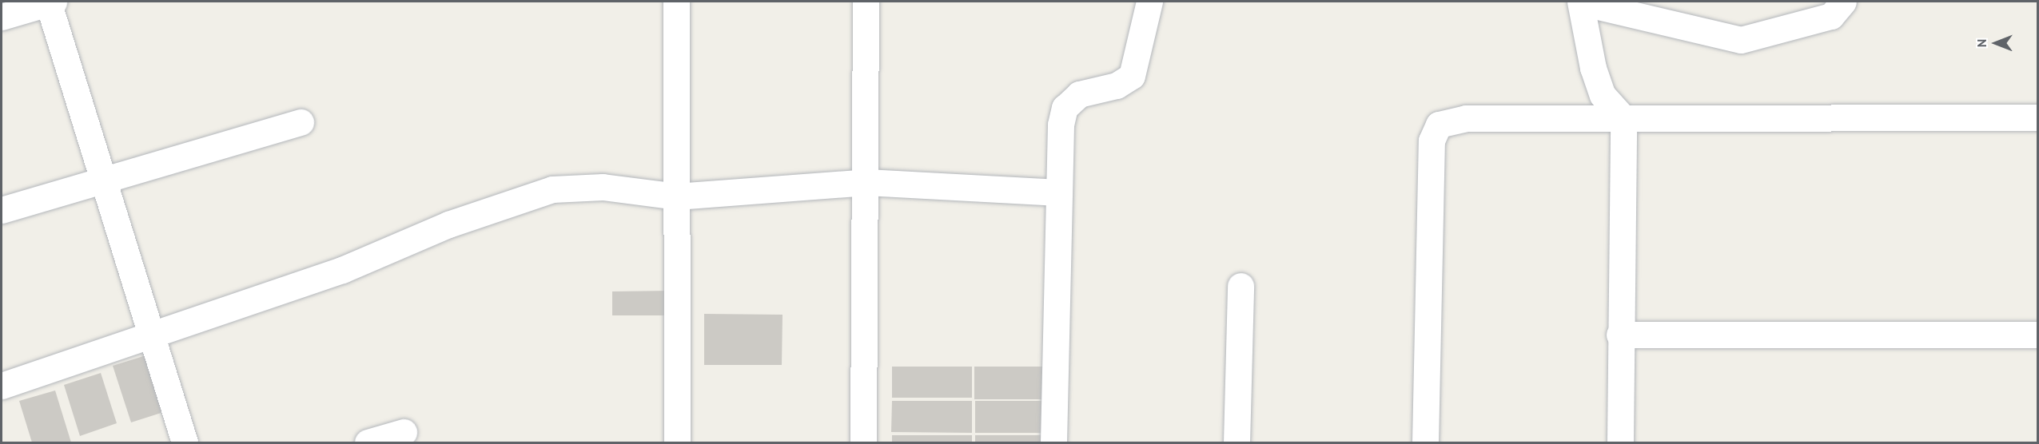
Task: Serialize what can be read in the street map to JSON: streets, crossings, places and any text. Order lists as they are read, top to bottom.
{
  "north": "left"
}
